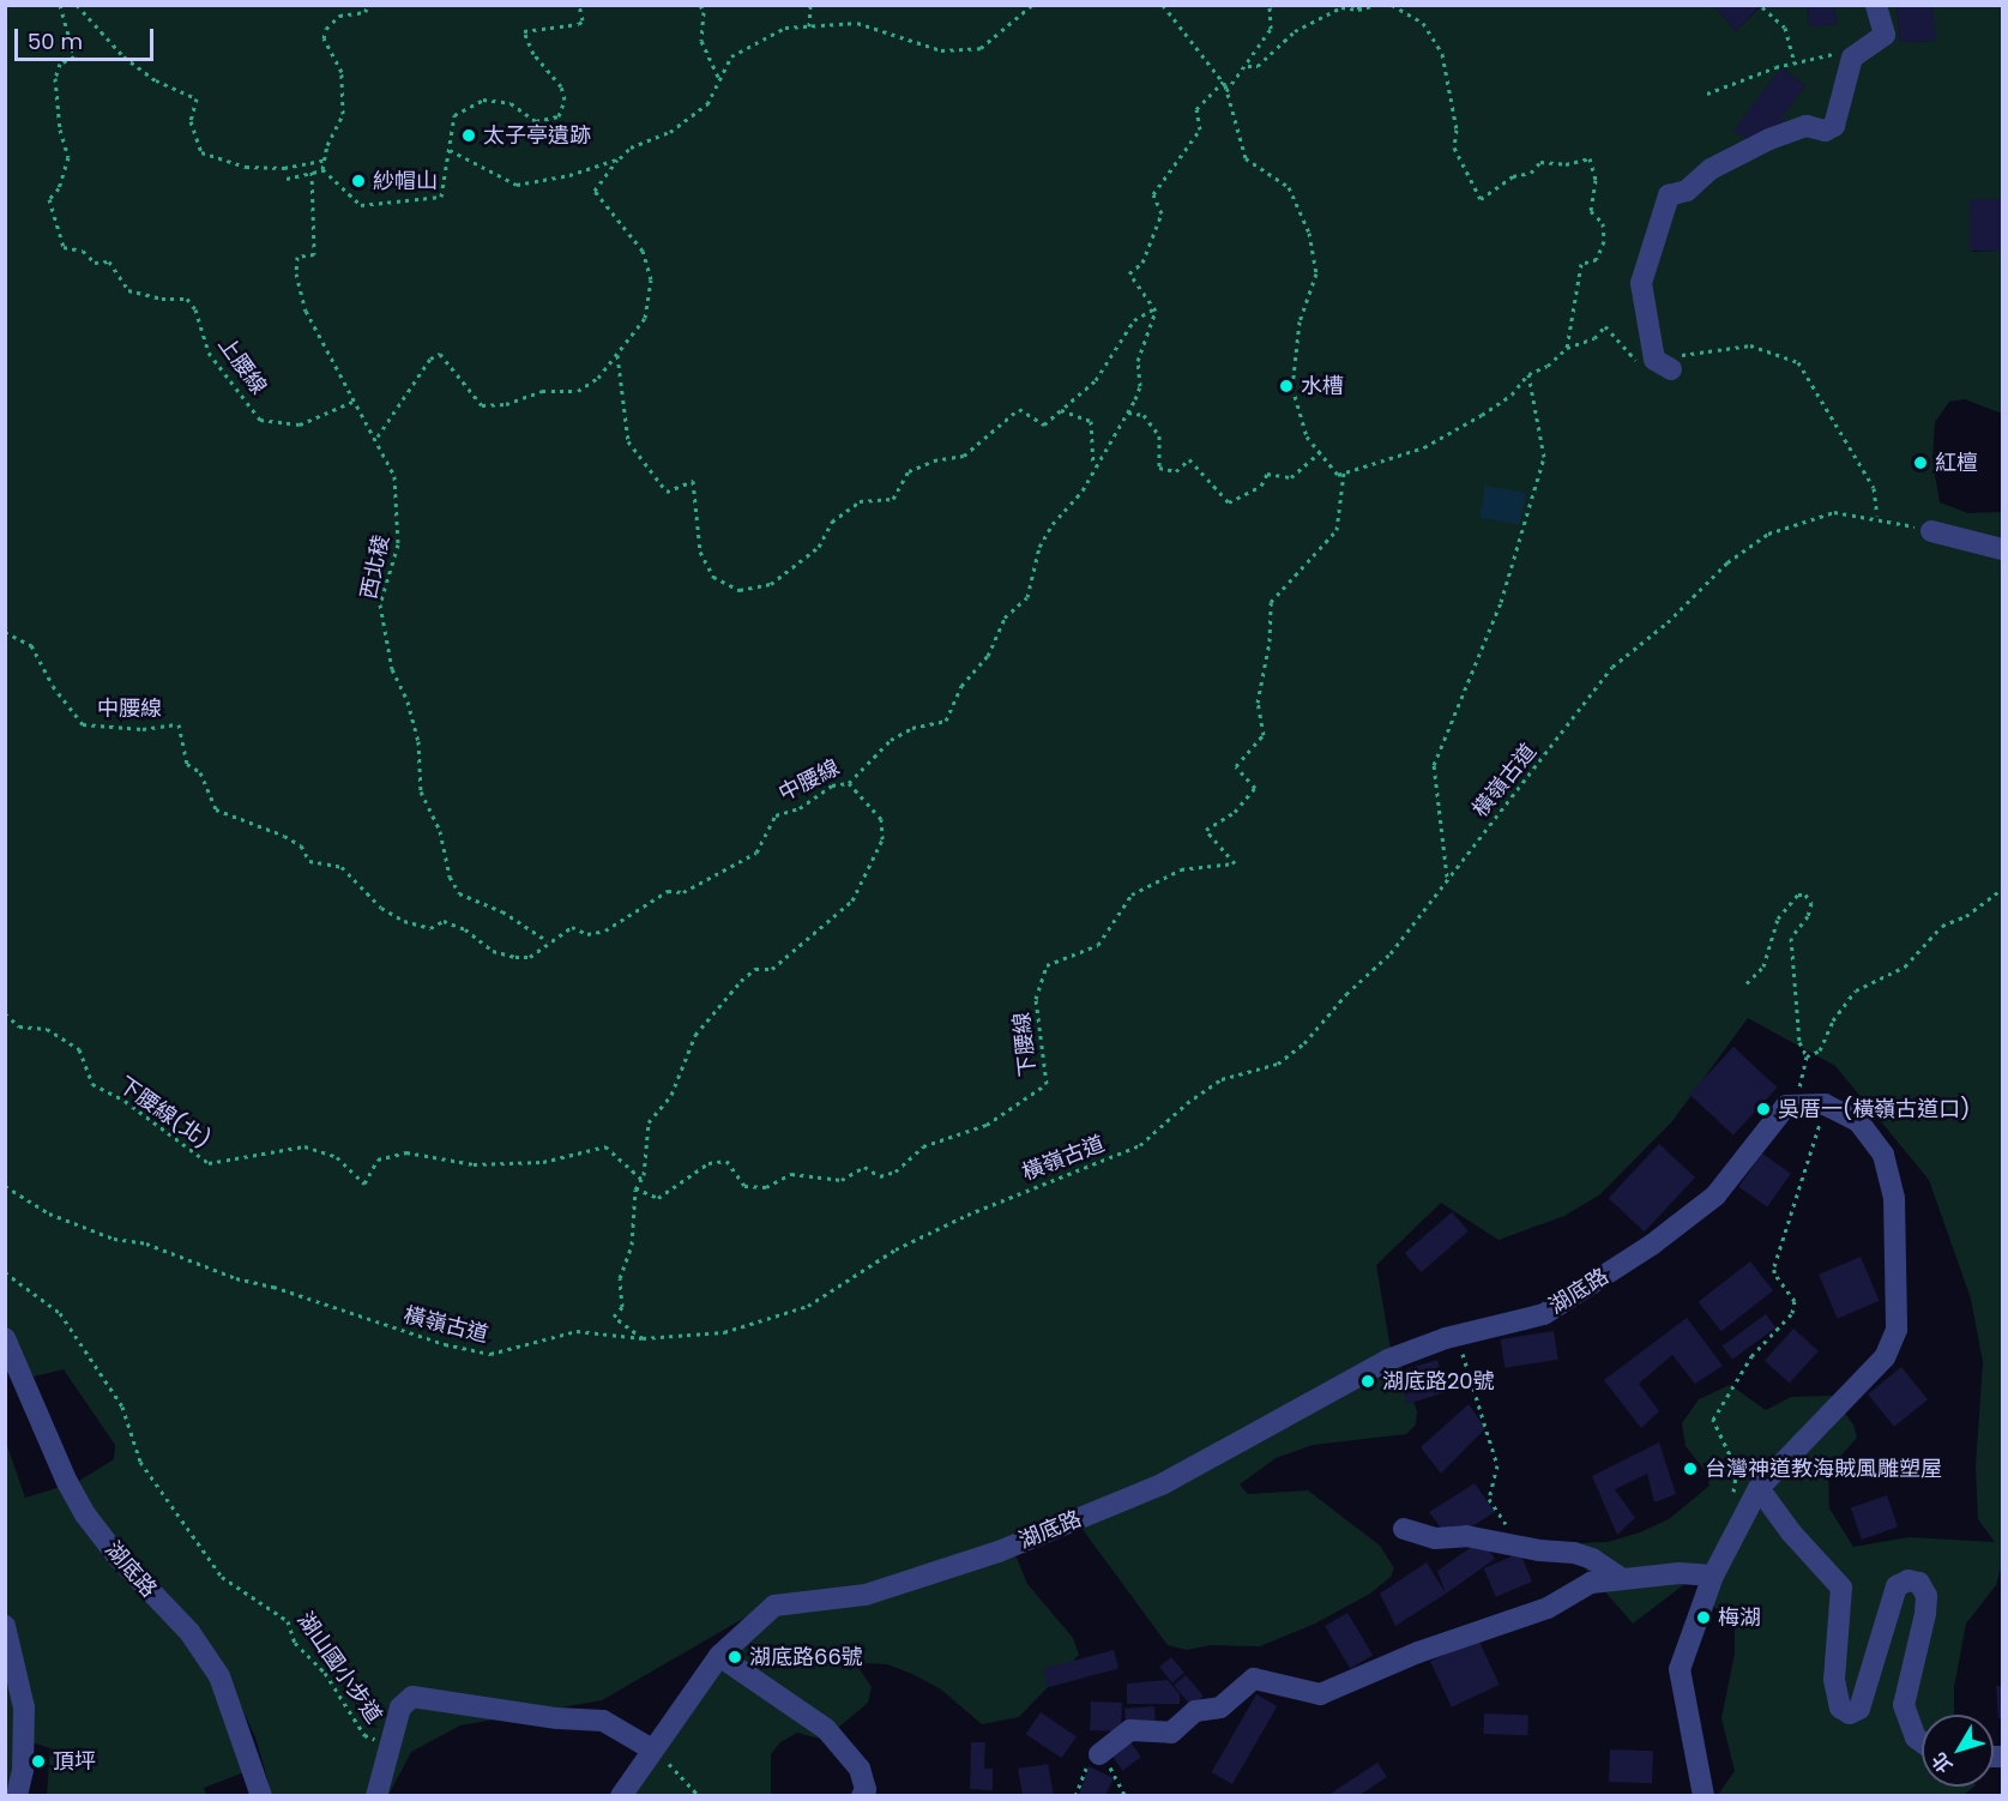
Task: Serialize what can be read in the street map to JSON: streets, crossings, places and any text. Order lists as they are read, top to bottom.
{
  "streets": {
    "street": ["湖底路"],
    "path": [
      "上腰線",
      "西北稜",
      "中腰線",
      "橫嶺古道",
      "下腰線",
      "下腰線(北)",
      "湖山國小步道"
    ]
  },
  "crossings": [
    ["上腰線", "西北稜"],
    ["西北稜", "中腰線"]
  ],
  "places": [
    "太子亭遺跡",
    "紗帽山",
    "水槽",
    "紅檀",
    "吳厝一(橫嶺古道口)",
    "湖底路20號",
    "台灣神道教海賊風雕塑屋",
    "梅湖",
    "湖底路66號",
    "頂坪"
  ],
  "scale_bar": "50 m",
  "north": "bottom left"
}
